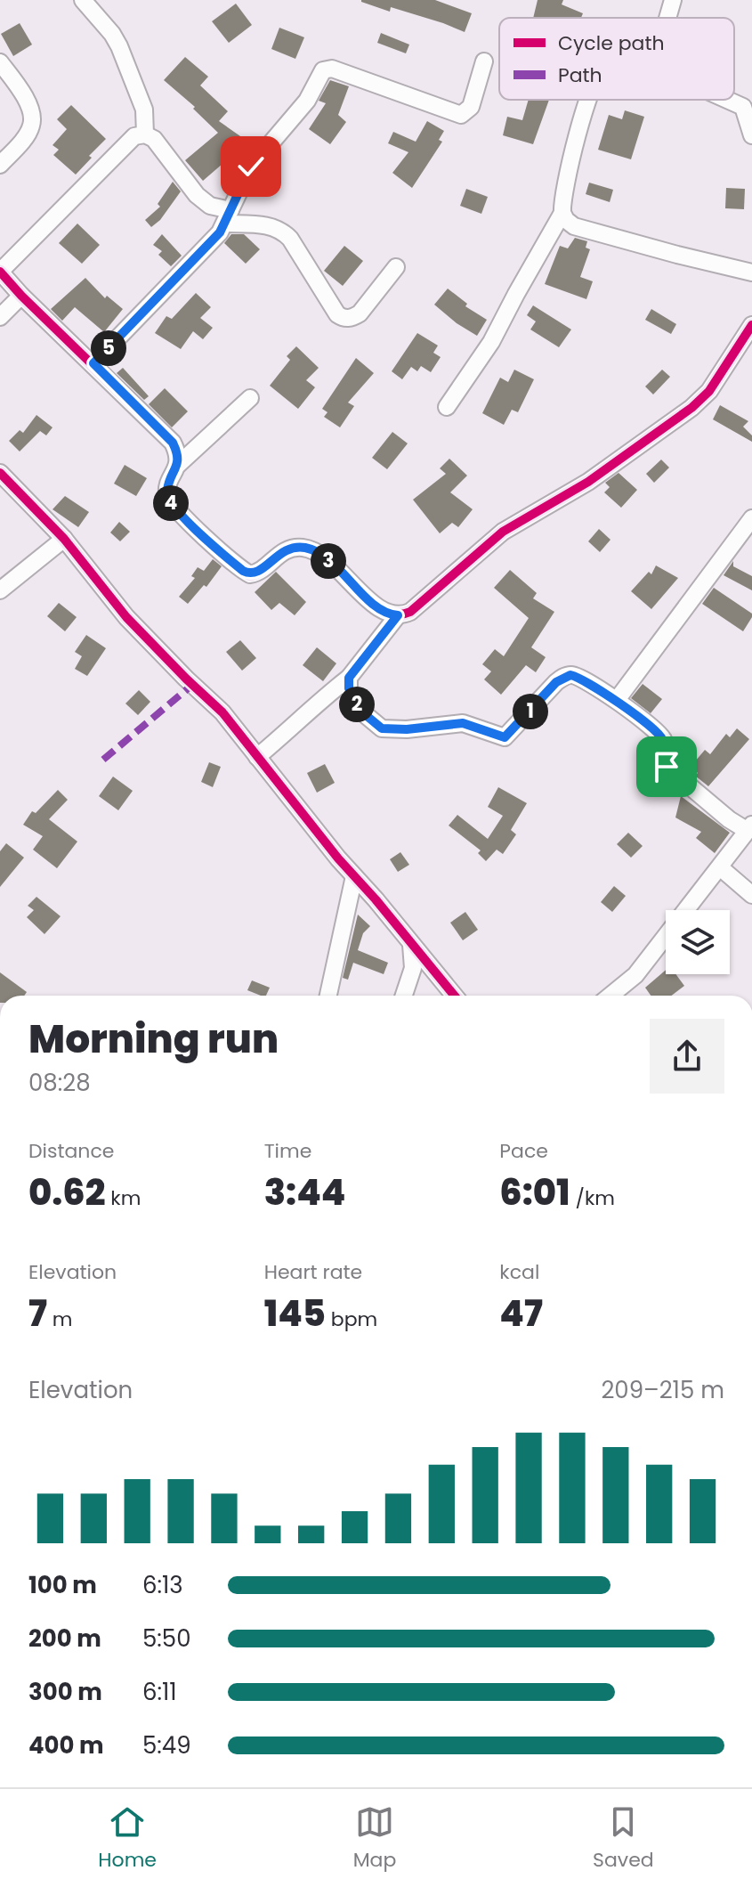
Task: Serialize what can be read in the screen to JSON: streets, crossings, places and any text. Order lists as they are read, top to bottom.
{
  "legend": ["Cycle path", "Path"],
  "page": {
    "pins": [
      "5",
      "4",
      "3",
      "2",
      "1"
    ],
    "heading": ["Morning run", "08:28"],
    "stats": [
      ["Distance", "0.62 km"],
      ["Time", "3:44"],
      ["Pace", "6:01 /km"],
      ["Elevation", "7 m"],
      ["Heart rate", "145 bpm"],
      ["kcal", "47"]
    ],
    "chart": ["Elevation", "209–215 m"],
    "list": [
      {
        "name": "100 m",
        "note": "6:13"
      },
      {
        "name": "200 m",
        "note": "5:50"
      },
      {
        "name": "300 m",
        "note": "6:11"
      },
      {
        "name": "400 m",
        "note": "5:49"
      }
    ],
    "tabs": ["Home", "Map", "Saved"]
  }
}
